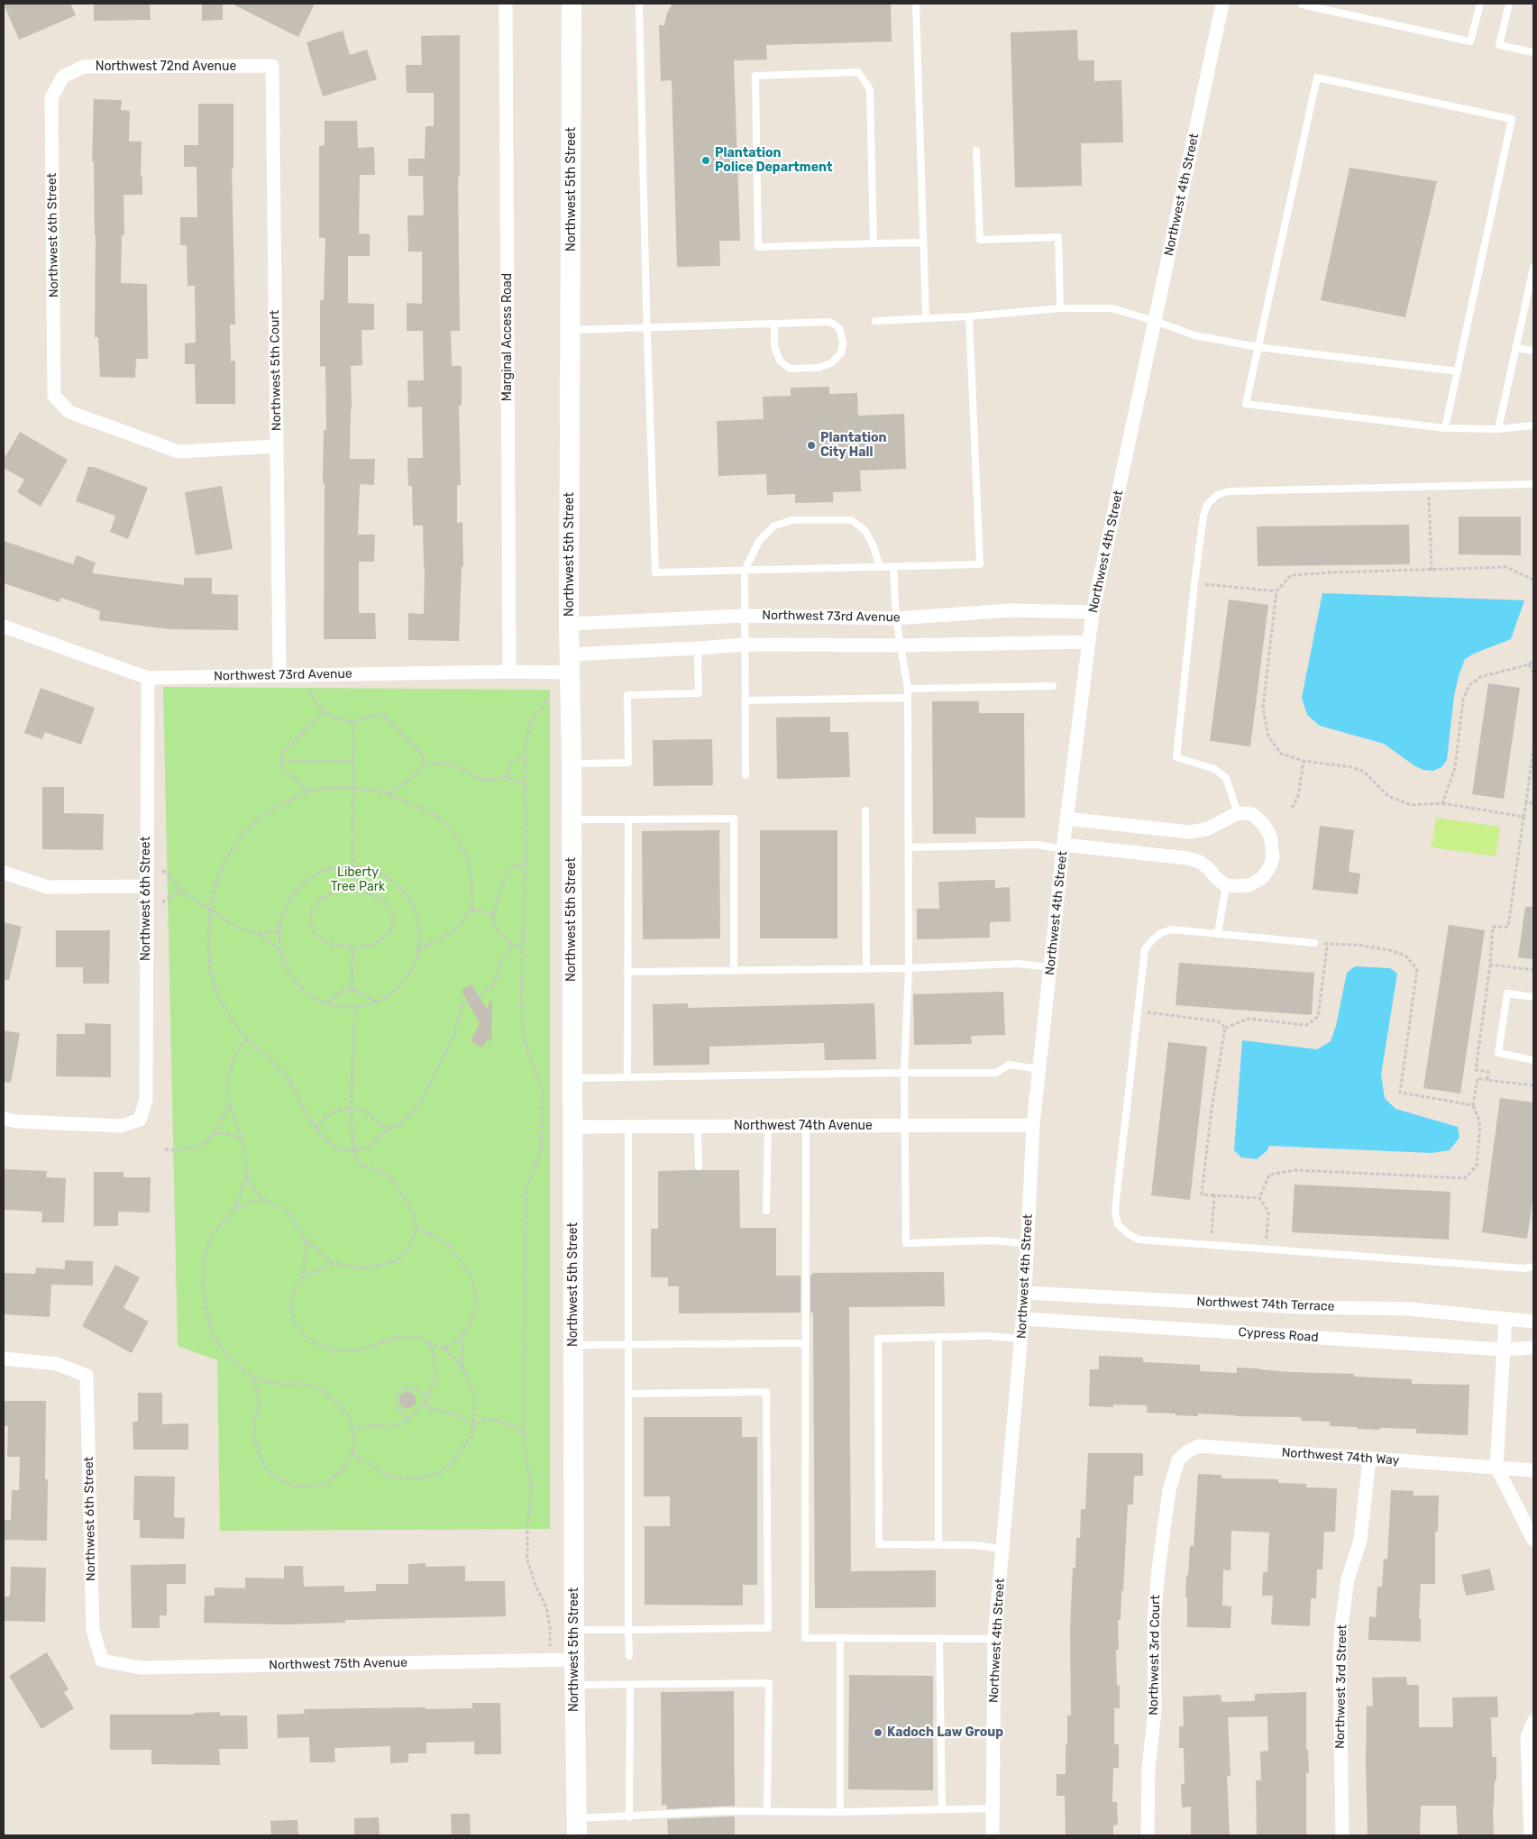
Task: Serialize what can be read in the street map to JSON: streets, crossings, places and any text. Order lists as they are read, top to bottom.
{
  "streets": {
    "street": [
      "Northwest 72nd Avenue",
      "Northwest 5th Street",
      "Northwest 4th Street",
      "Northwest 6th Street",
      "Marginal Access Road",
      "Northwest 5th Court",
      "Northwest 73rd Avenue",
      "Northwest 74th Avenue",
      "Northwest 74th Terrace",
      "Cypress Road",
      "Northwest 74th Way",
      "Northwest 3rd Court",
      "Northwest 75th Avenue",
      "Northwest 3rd Street"
    ]
  },
  "crossings": [
    ["Northwest 72nd Avenue", "Northwest 6th Street"],
    ["Northwest 72nd Avenue", "Northwest 5th Court"],
    ["Northwest 5th Street", "Northwest 73rd Avenue"],
    ["Northwest 5th Street", "Northwest 74th Avenue"],
    ["Northwest 5th Street", "Northwest 75th Avenue"],
    ["Northwest 4th Street", "Northwest 73rd Avenue"],
    ["Northwest 4th Street", "Northwest 74th Avenue"],
    ["Northwest 4th Street", "Northwest 74th Terrace"],
    ["Northwest 4th Street", "Cypress Road"],
    ["Northwest 6th Street", "Northwest 5th Court"],
    ["Northwest 6th Street", "Northwest 73rd Avenue"],
    ["Northwest 6th Street", "Northwest 75th Avenue"],
    ["Marginal Access Road", "Northwest 73rd Avenue"],
    ["Northwest 5th Court", "Northwest 73rd Avenue"],
    ["Northwest 74th Way", "Northwest 3rd Court"],
    ["Northwest 74th Way", "Northwest 3rd Street"]
  ],
  "parks": ["Liberty Tree Park"],
  "places": ["Plantation Police Department", "Plantation City Hall", "Kadoch Law Group"]
}
